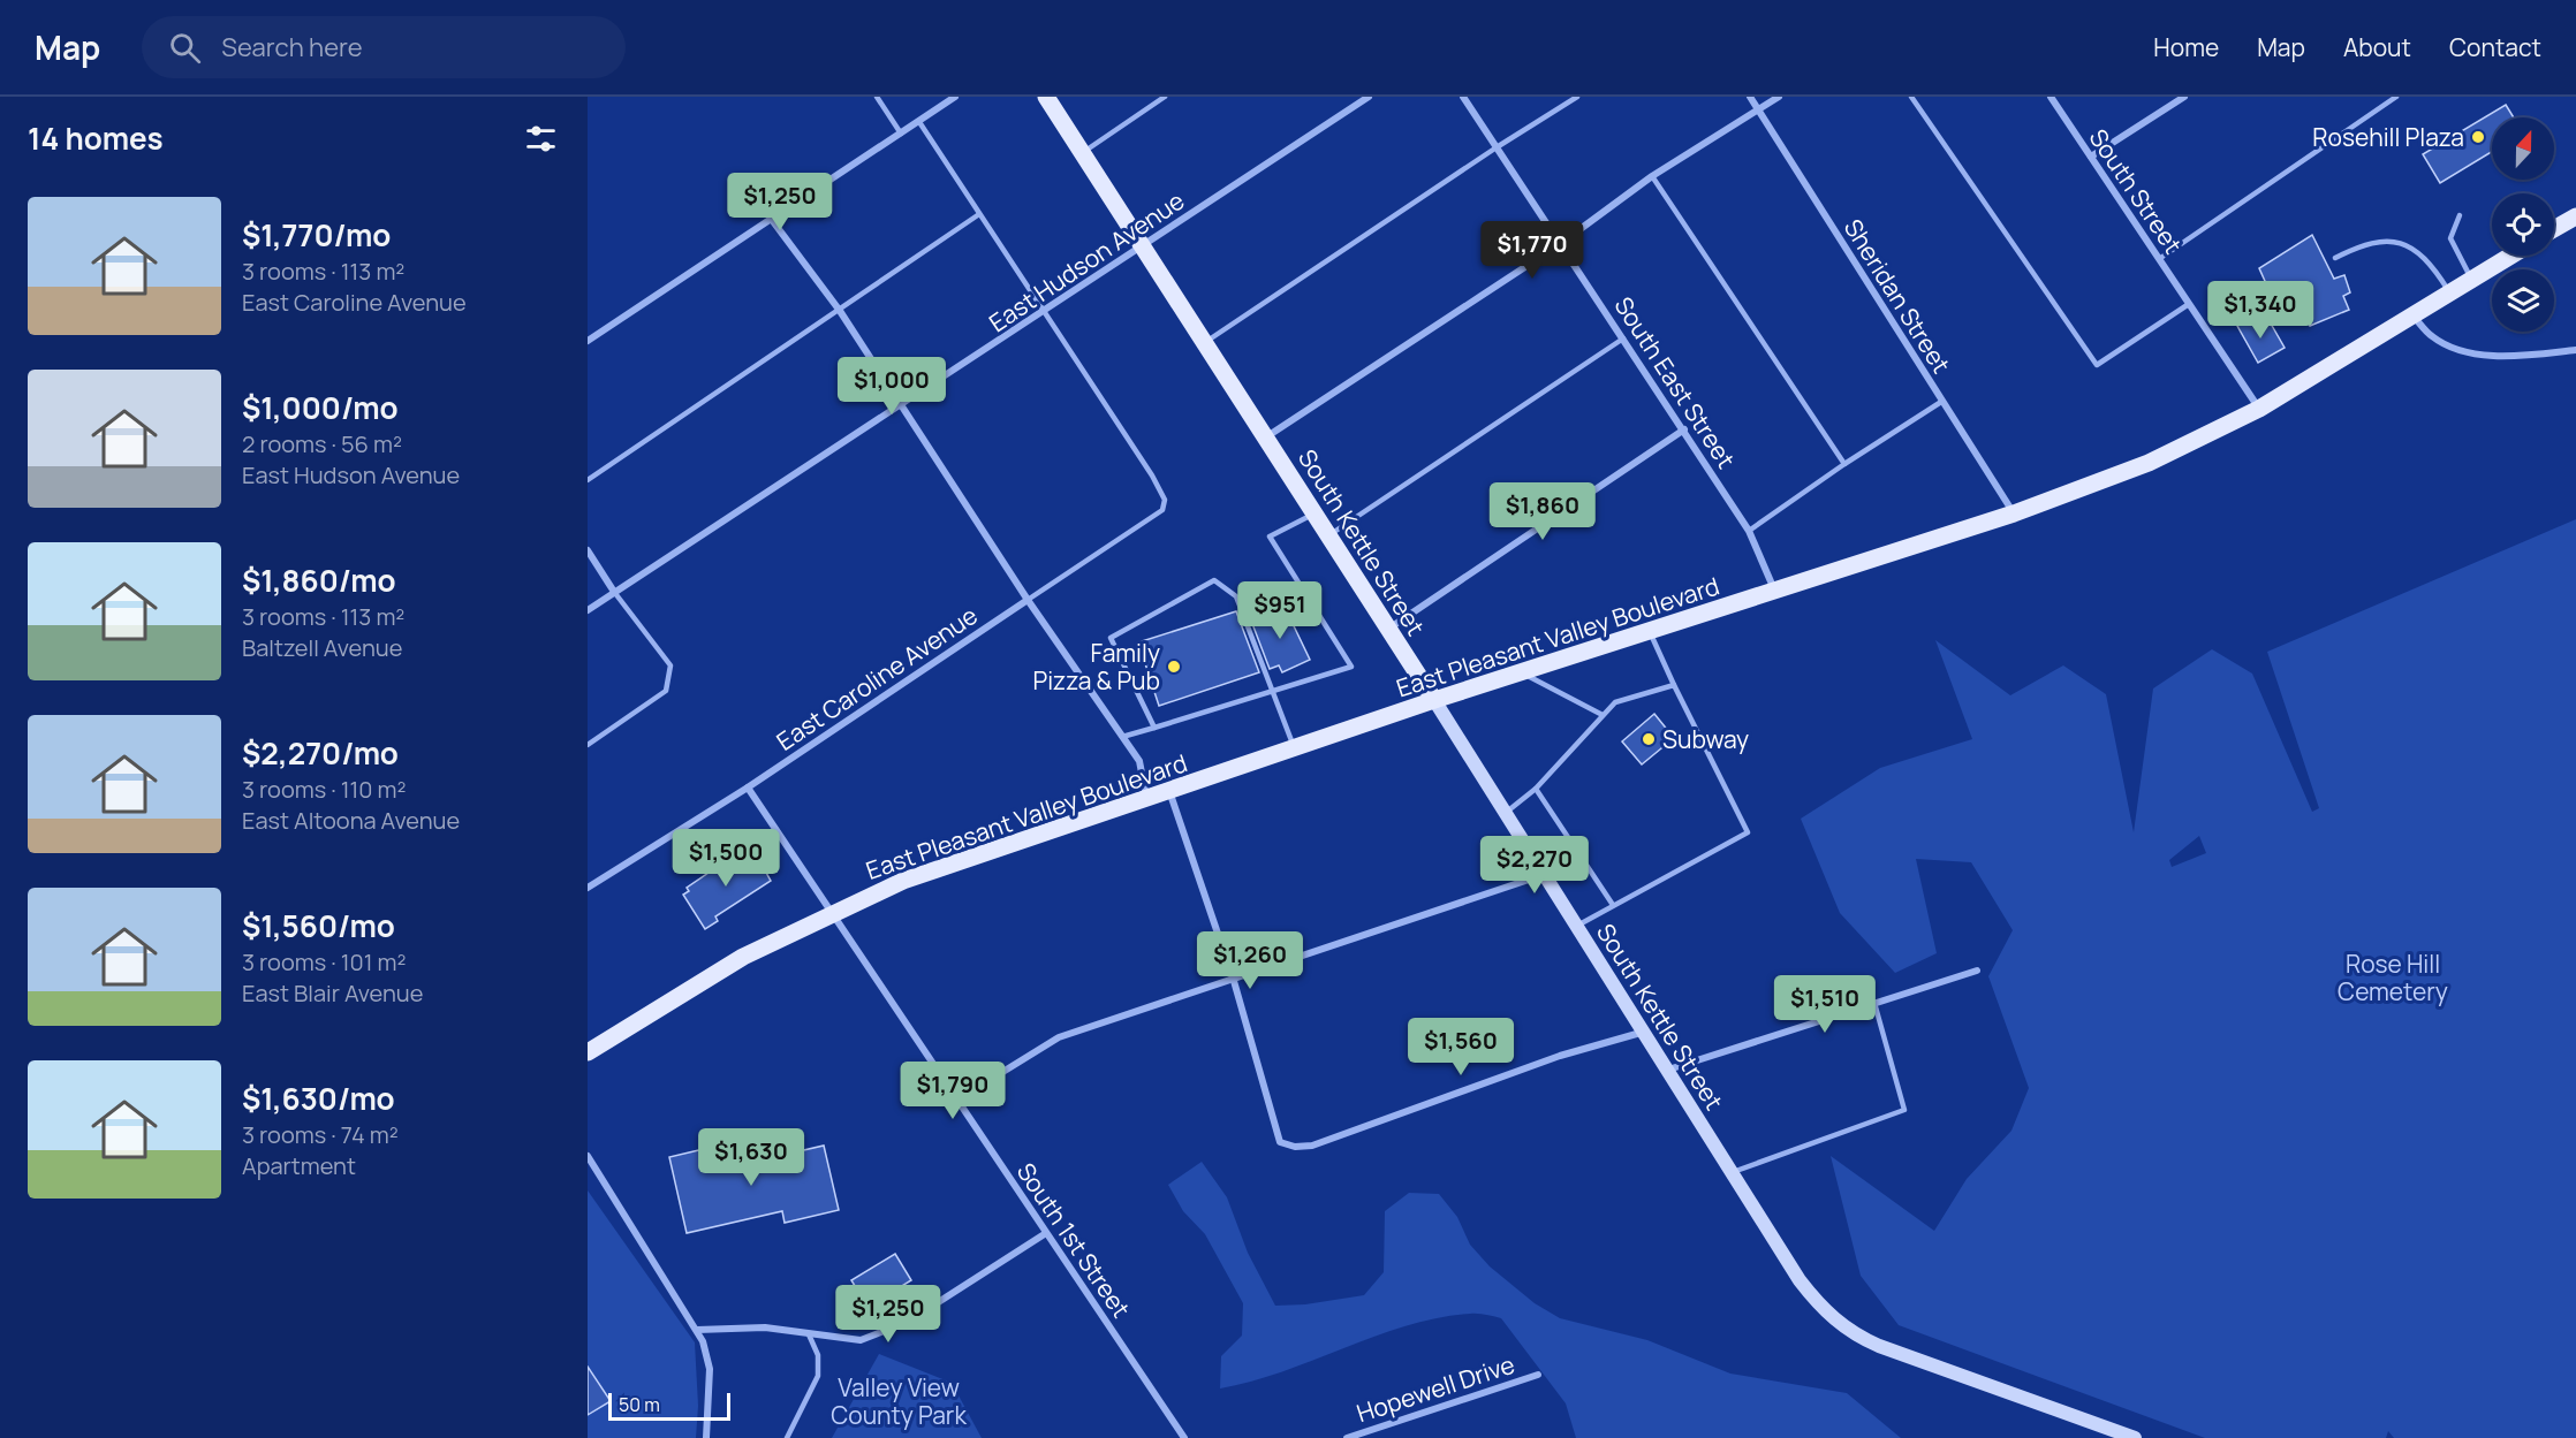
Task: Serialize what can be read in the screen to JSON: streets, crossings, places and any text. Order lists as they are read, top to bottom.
{
  "streets": {
    "main road": ["South Kettle Street", "East Pleasant Valley Boulevard"],
    "street": [
      "South Street",
      "East Hudson Avenue",
      "Sheridan Street",
      "South East Street",
      "East Caroline Avenue",
      "South 1st Street",
      "Hopewell Drive"
    ]
  },
  "crossings": [
    ["South Street", "East Pleasant Valley Boulevard"],
    ["East Hudson Avenue", "South Kettle Street"],
    ["Sheridan Street", "East Pleasant Valley Boulevard"],
    ["South East Street", "East Pleasant Valley Boulevard"],
    ["South Kettle Street", "East Pleasant Valley Boulevard"],
    ["East Pleasant Valley Boulevard", "South 1st Street"],
    ["East Caroline Avenue", "South 1st Street"]
  ],
  "parks": ["Rose Hill Cemetery", "Valley View County Park"],
  "places": ["Rosehill Plaza", "Family Pizza & Pub", "Subway"],
  "scale_bar": "50 m",
  "north": "top",
  "page": {
    "header": "Map",
    "search": "Search here",
    "nav": [
      "Home",
      "Map",
      "About",
      "Contact"
    ],
    "heading": "14 homes",
    "price": [
      "$1,250",
      "$1,770",
      "$1,340",
      "$1,000",
      "$1,860",
      "$951",
      "$1,500",
      "$2,270",
      "$1,260",
      "$1,510",
      "$1,560",
      "$1,790",
      "$1,630",
      "$1,250"
    ],
    "list": [
      {
        "name": "$1,770/mo",
        "note": "3 rooms · 113 m² · East Caroline Avenue"
      },
      {
        "name": "$1,000/mo",
        "note": "2 rooms · 56 m² · East Hudson Avenue"
      },
      {
        "name": "$1,860/mo",
        "note": "3 rooms · 113 m² · Baltzell Avenue"
      },
      {
        "name": "$2,270/mo",
        "note": "3 rooms · 110 m² · East Altoona Avenue"
      },
      {
        "name": "$1,560/mo",
        "note": "3 rooms · 101 m² · East Blair Avenue"
      },
      {
        "name": "$1,630/mo",
        "note": "3 rooms · 74 m² · Apartment"
      }
    ],
    "scale": "50 m"
  }
}
